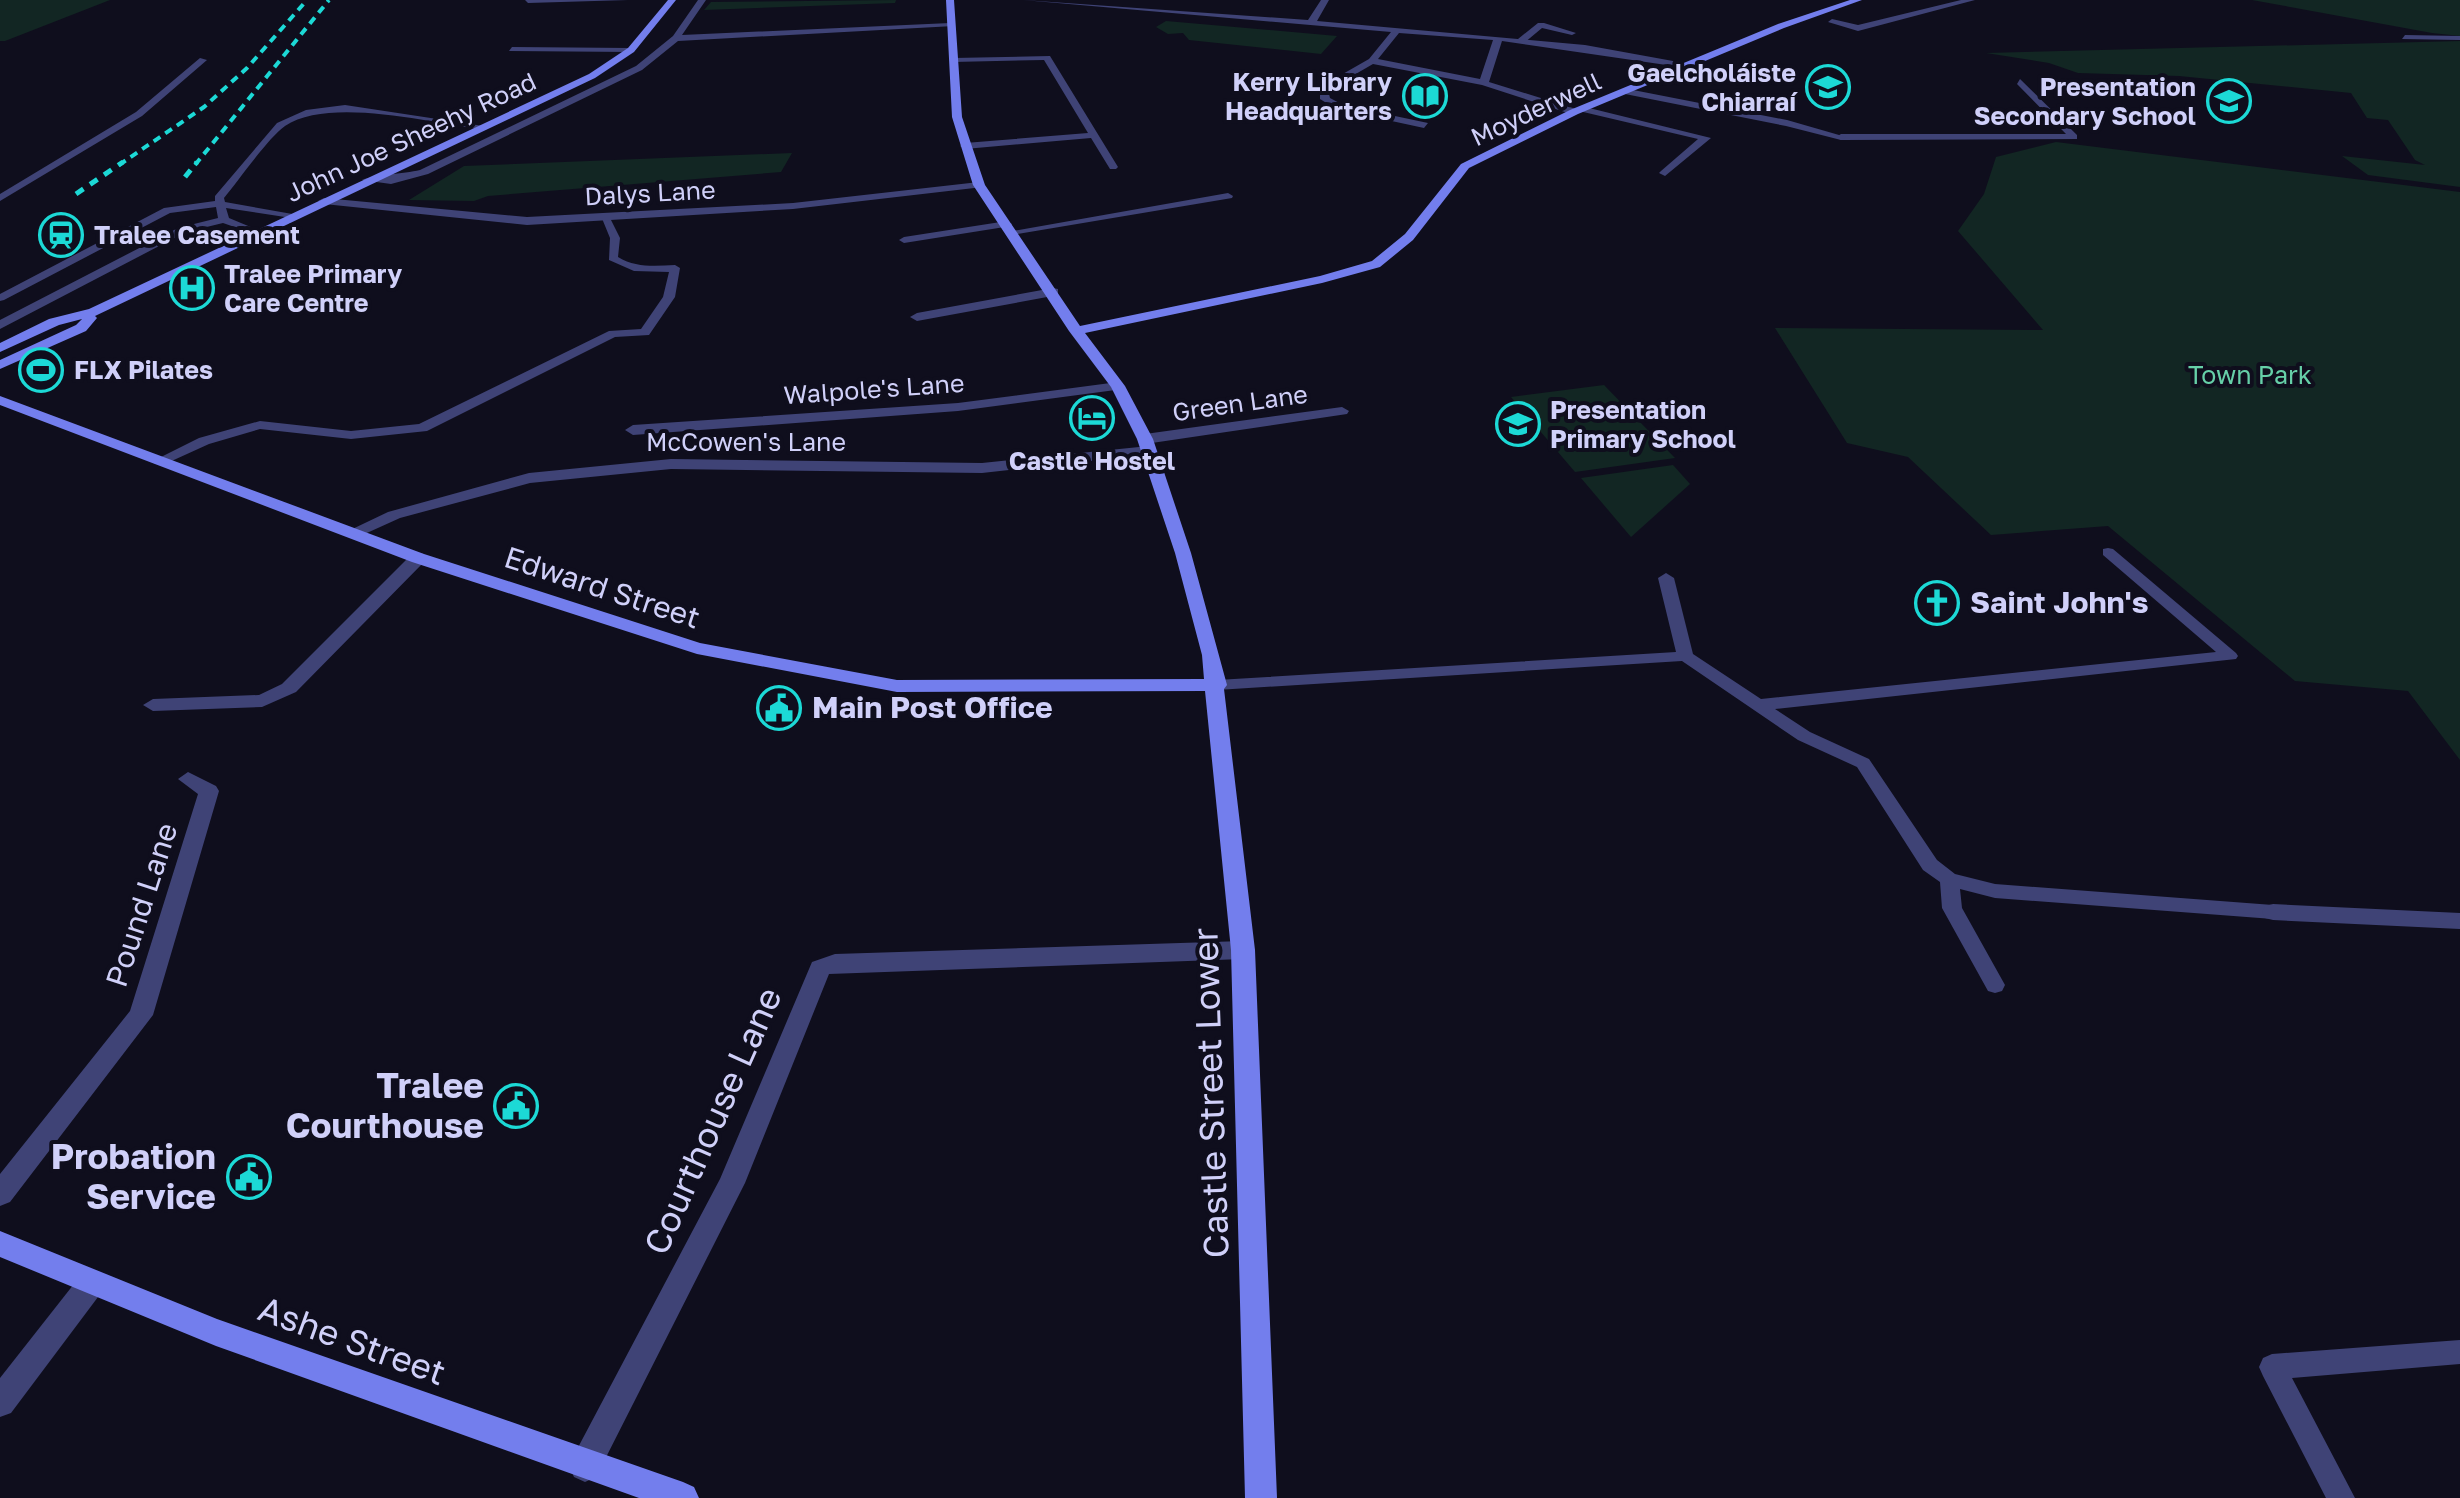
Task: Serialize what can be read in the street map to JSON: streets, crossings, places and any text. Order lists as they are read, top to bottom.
{
  "streets": {
    "main road": [
      "Moyderwell",
      "John Joe Sheehy Road",
      "Edward Street",
      "Castle Street Lower",
      "Ashe Street"
    ],
    "street": [
      "Dalys Lane",
      "Walpole's Lane",
      "Green Lane",
      "McCowen's Lane",
      "Pound Lane",
      "Courthouse Lane"
    ]
  },
  "crossings": [
    ["Moyderwell", "Castle Street Lower"],
    ["John Joe Sheehy Road", "Dalys Lane"],
    ["Dalys Lane", "Castle Street Lower"],
    ["Walpole's Lane", "Castle Street Lower"],
    ["Green Lane", "McCowen's Lane"],
    ["Green Lane", "Castle Street Lower"],
    ["McCowen's Lane", "Edward Street"],
    ["McCowen's Lane", "Castle Street Lower"],
    ["Edward Street", "Castle Street Lower"],
    ["Castle Street Lower", "Courthouse Lane"],
    ["Courthouse Lane", "Ashe Street"]
  ],
  "parks": ["Town Park"],
  "places": {
    "school or university": ["Gaelcholáiste Chiarraí", "Presentation Secondary School", "Presentation Primary School"],
    "library": ["Kerry Library Headquarters"],
    "station": ["Tralee Casement"],
    "hospital": ["Tralee Primary Care Centre"],
    "sports": ["FLX Pilates"],
    "hotel": ["Castle Hostel"],
    "church": ["Saint John's"],
    "public building": ["Main Post Office", "Tralee Courthouse", "Probation Service"]
  }
}
